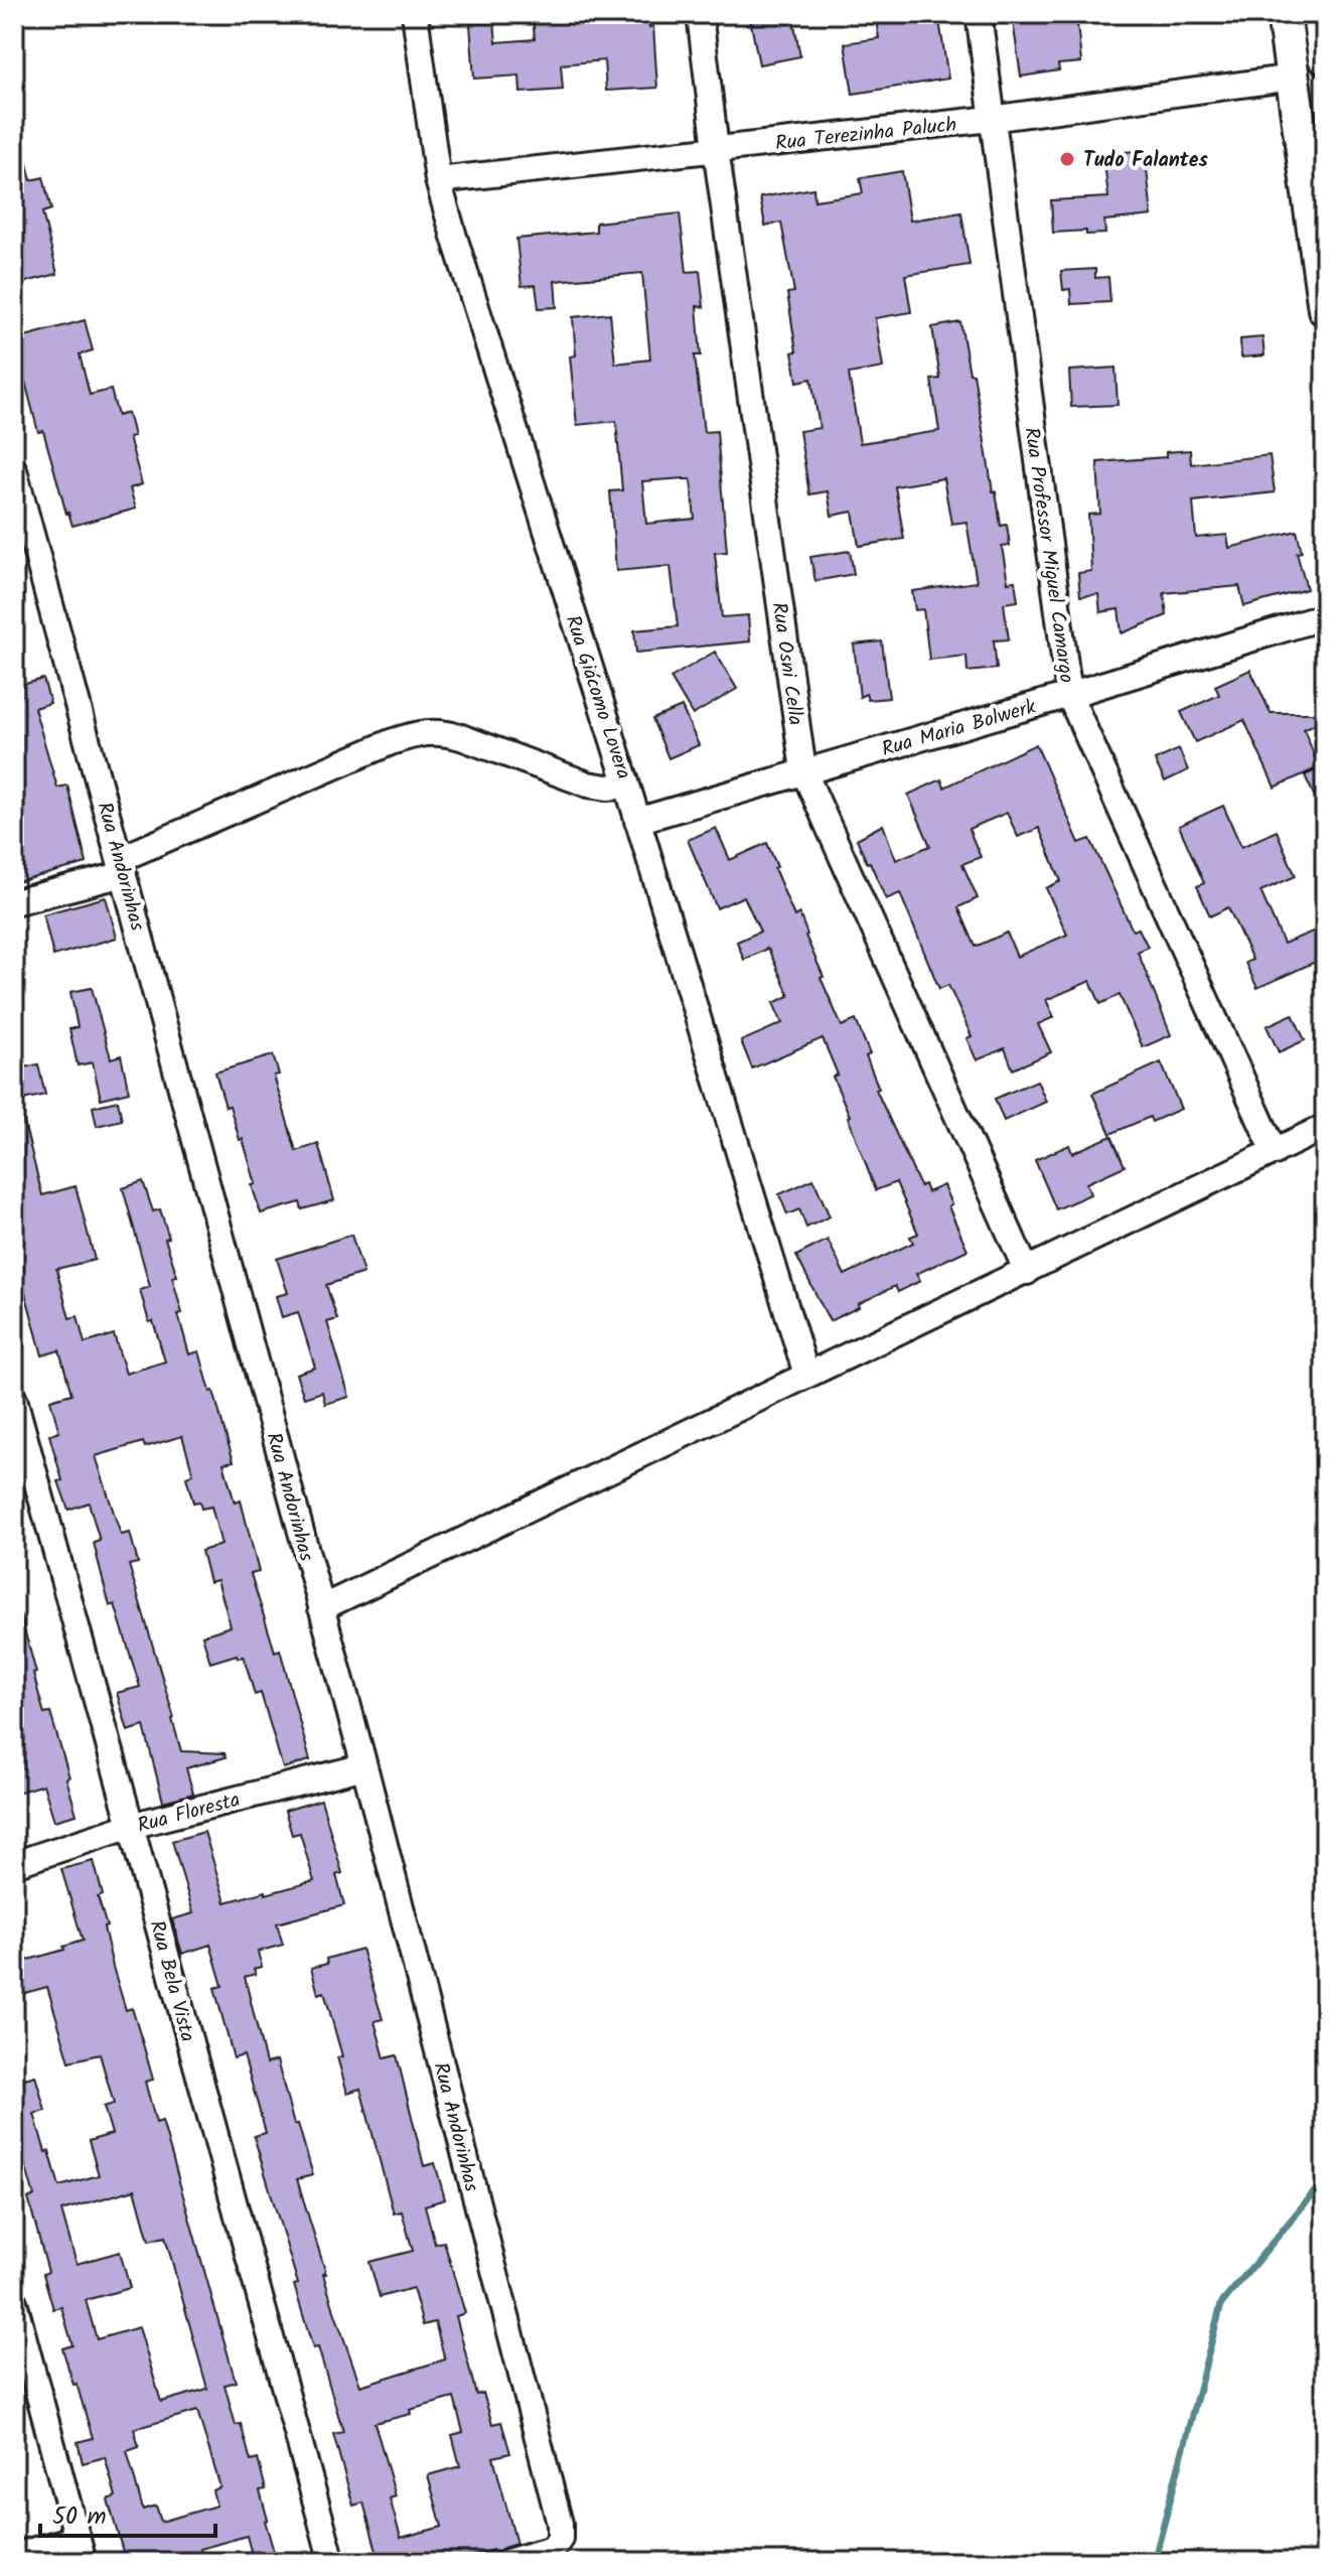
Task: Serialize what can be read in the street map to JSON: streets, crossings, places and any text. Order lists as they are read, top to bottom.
{
  "streets": {
    "street": [
      "Rua Terezinha Paluch",
      "Rua Professor Miguel Camargo",
      "Rua Osni Cella",
      "Rua Giácomo Lovera",
      "Rua Maria Bolwerk",
      "Rua Andorinhas",
      "Rua Floresta",
      "Rua Bela Vista"
    ]
  },
  "crossings": [
    ["Rua Terezinha Paluch", "Rua Professor Miguel Camargo"],
    ["Rua Terezinha Paluch", "Rua Osni Cella"],
    ["Rua Terezinha Paluch", "Rua Giácomo Lovera"],
    ["Rua Professor Miguel Camargo", "Rua Maria Bolwerk"],
    ["Rua Osni Cella", "Rua Maria Bolwerk"],
    ["Rua Giácomo Lovera", "Rua Maria Bolwerk"],
    ["Rua Andorinhas", "Rua Floresta"],
    ["Rua Floresta", "Rua Bela Vista"]
  ],
  "places": ["Tudo Falantes"],
  "scale_bar": "50 m"
}
